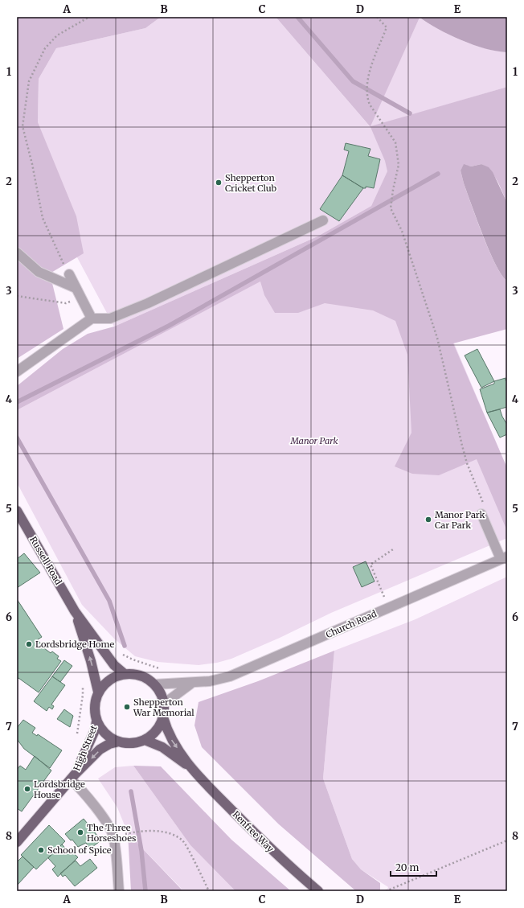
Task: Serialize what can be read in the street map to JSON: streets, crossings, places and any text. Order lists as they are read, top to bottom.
{
  "streets": {
    "main road": ["Russell Road", "High Street", "Renfree Way"],
    "street": ["Church Road"]
  },
  "crossings": [
    ["Russell Road", "Church Road"],
    ["Russell Road", "High Street"],
    ["Russell Road", "Renfree Way"],
    ["Church Road", "High Street"],
    ["Church Road", "Renfree Way"],
    ["High Street", "Renfree Way"]
  ],
  "parks": ["Manor Park"],
  "places": [
    "Shepperton Cricket Club",
    "Manor Park Car Park",
    "Lordsbridge Home",
    "Shepperton War Memorial",
    "Lordsbridge House",
    "The Three Horseshoes",
    "School of Spice"
  ],
  "scale_bar": "20 m",
  "grid": {
    "columns": [
      "A",
      "B",
      "C",
      "D",
      "E"
    ],
    "rows": [
      "1",
      "2",
      "3",
      "4",
      "5",
      "6",
      "7",
      "8"
    ]
  }
}
